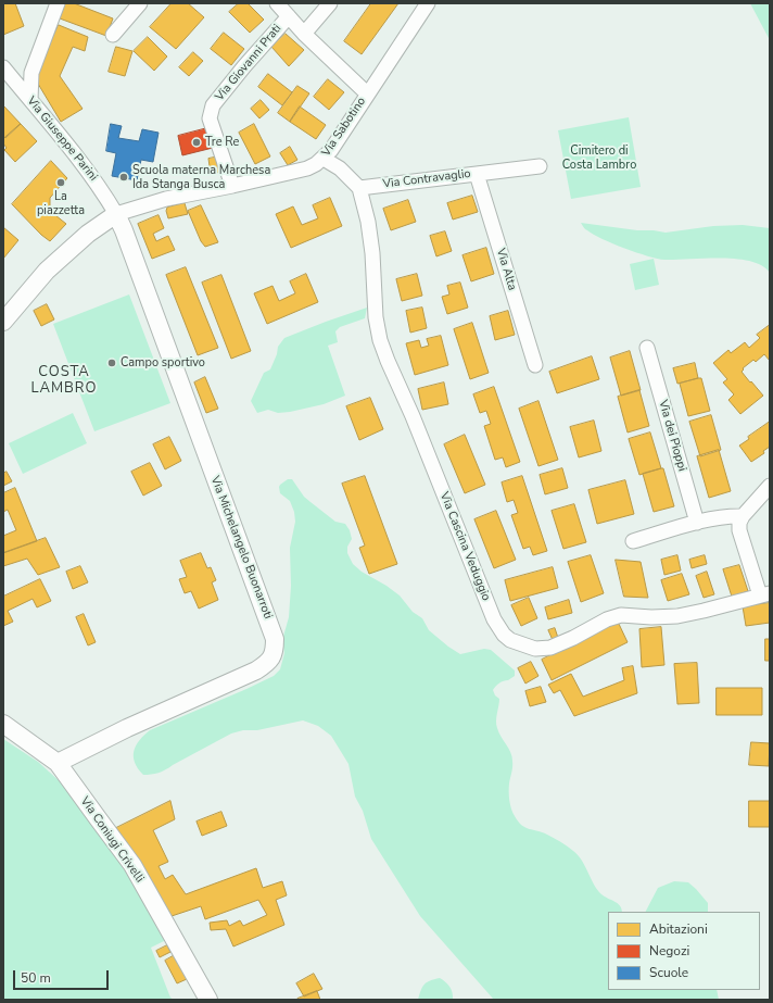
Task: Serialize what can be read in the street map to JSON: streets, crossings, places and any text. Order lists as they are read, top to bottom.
{
  "streets": {
    "street": [
      "Via Giovanni Prati",
      "Via Sabotino",
      "Via Giuseppe Parini",
      "Via Contravaglio",
      "Via Alta",
      "Via dei Pioppi",
      "Via Cascina Veduggio",
      "Via Michelangelo Buonarroti",
      "Via Coniugi Crivelli"
    ]
  },
  "crossings": [
    ["Via Giovanni Prati", "Via Sabotino"],
    ["Via Sabotino", "Via Giuseppe Parini"],
    ["Via Sabotino", "Via Michelangelo Buonarroti"],
    ["Via Giuseppe Parini", "Via Michelangelo Buonarroti"],
    ["Via Contravaglio", "Via Alta"],
    ["Via Contravaglio", "Via Cascina Veduggio"],
    ["Via Michelangelo Buonarroti", "Via Coniugi Crivelli"]
  ],
  "districts": ["COSTA LAMBRO"],
  "parks": ["Cimitero di Costa Lambro"],
  "places": [
    "Tre Re",
    "Scuola materna Marchesa Ida Stanga Busca",
    "La piazzetta",
    "Campo sportivo"
  ],
  "legend": ["Abitazioni", "Negozi", "Scuole"],
  "scale_bar": "50 m"
}
